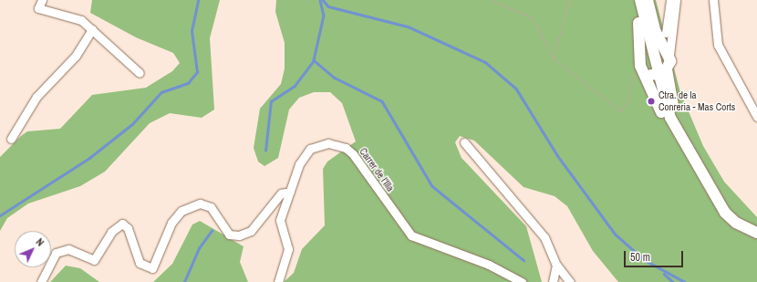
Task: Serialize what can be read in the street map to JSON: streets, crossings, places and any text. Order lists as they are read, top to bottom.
{
  "streets": {
    "street": ["Carrer de l'Illa"]
  },
  "places": ["Ctra. de la Conreria - Mas Corts"],
  "scale_bar": "50 m",
  "north": "top right"
}
